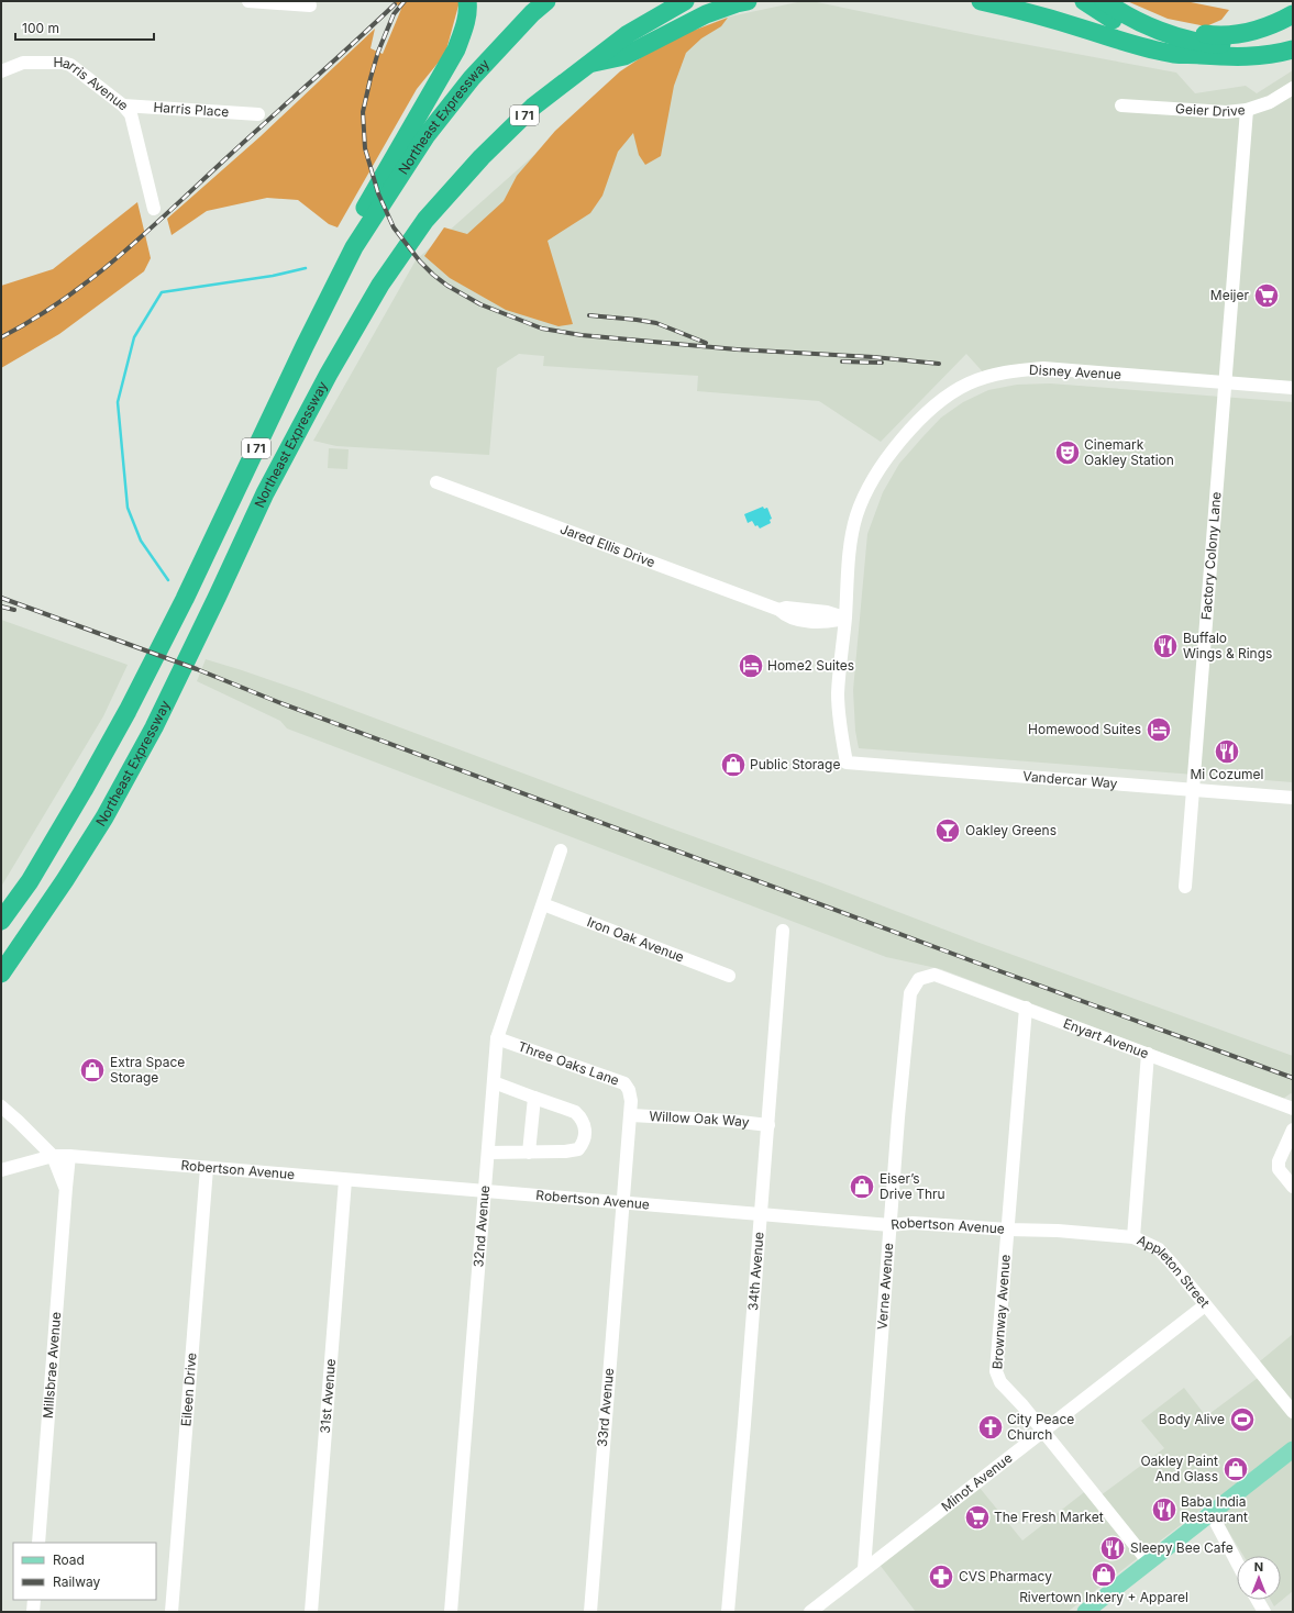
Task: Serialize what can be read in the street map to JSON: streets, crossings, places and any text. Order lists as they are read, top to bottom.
{
  "streets": {
    "highway": ["I 71", "Northeast Expressway"],
    "street": [
      "Harris Avenue",
      "Geier Drive",
      "Harris Place",
      "Disney Avenue",
      "Jared Ellis Drive",
      "Factory Colony Lane",
      "Vandercar Way",
      "Iron Oak Avenue",
      "Enyart Avenue",
      "Three Oaks Lane",
      "Willow Oak Way",
      "Robertson Avenue",
      "32nd Avenue",
      "34th Avenue",
      "Appleton Street",
      "Verne Avenue",
      "Brownway Avenue",
      "Millsbrae Avenue",
      "Eileen Drive",
      "31st Avenue",
      "33rd Avenue",
      "Minot Avenue"
    ]
  },
  "crossings": [
    ["Harris Avenue", "Harris Place"],
    ["Geier Drive", "Factory Colony Lane"],
    ["Disney Avenue", "Jared Ellis Drive"],
    ["Disney Avenue", "Factory Colony Lane"],
    ["Disney Avenue", "Vandercar Way"],
    ["Factory Colony Lane", "Vandercar Way"],
    ["Iron Oak Avenue", "32nd Avenue"],
    ["Enyart Avenue", "Appleton Street"],
    ["Enyart Avenue", "Verne Avenue"],
    ["Enyart Avenue", "Brownway Avenue"],
    ["Three Oaks Lane", "Willow Oak Way"],
    ["Three Oaks Lane", "Robertson Avenue"],
    ["Three Oaks Lane", "32nd Avenue"],
    ["Three Oaks Lane", "33rd Avenue"],
    ["Willow Oak Way", "34th Avenue"],
    ["Robertson Avenue", "32nd Avenue"],
    ["Robertson Avenue", "34th Avenue"],
    ["Robertson Avenue", "Appleton Street"],
    ["Robertson Avenue", "Verne Avenue"],
    ["Robertson Avenue", "Brownway Avenue"],
    ["Robertson Avenue", "Millsbrae Avenue"],
    ["Robertson Avenue", "Eileen Drive"],
    ["Robertson Avenue", "31st Avenue"],
    ["Robertson Avenue", "33rd Avenue"],
    ["Appleton Street", "Minot Avenue"],
    ["Verne Avenue", "Minot Avenue"],
    ["Brownway Avenue", "Minot Avenue"]
  ],
  "places": {
    "supermarket": ["Meijer", "The Fresh Market"],
    "theatre": ["Cinemark Oakley Station"],
    "restaurant": [
      "Buffalo Wings & Rings",
      "Mi Cozumel",
      "Baba India Restaurant",
      "Sleepy Bee Cafe"
    ],
    "hotel": ["Home2 Suites", "Homewood Suites"],
    "shop": [
      "Public Storage",
      "Extra Space Storage",
      "Eiser’s Drive Thru",
      "Oakley Paint And Glass",
      "Rivertown Inkery + Apparel"
    ],
    "bar": ["Oakley Greens"],
    "sports": ["Body Alive"],
    "church": ["City Peace Church"],
    "pharmacy": ["CVS Pharmacy"]
  },
  "legend": ["Road", "Railway"],
  "scale_bar": "100 m",
  "north": "top"
}
